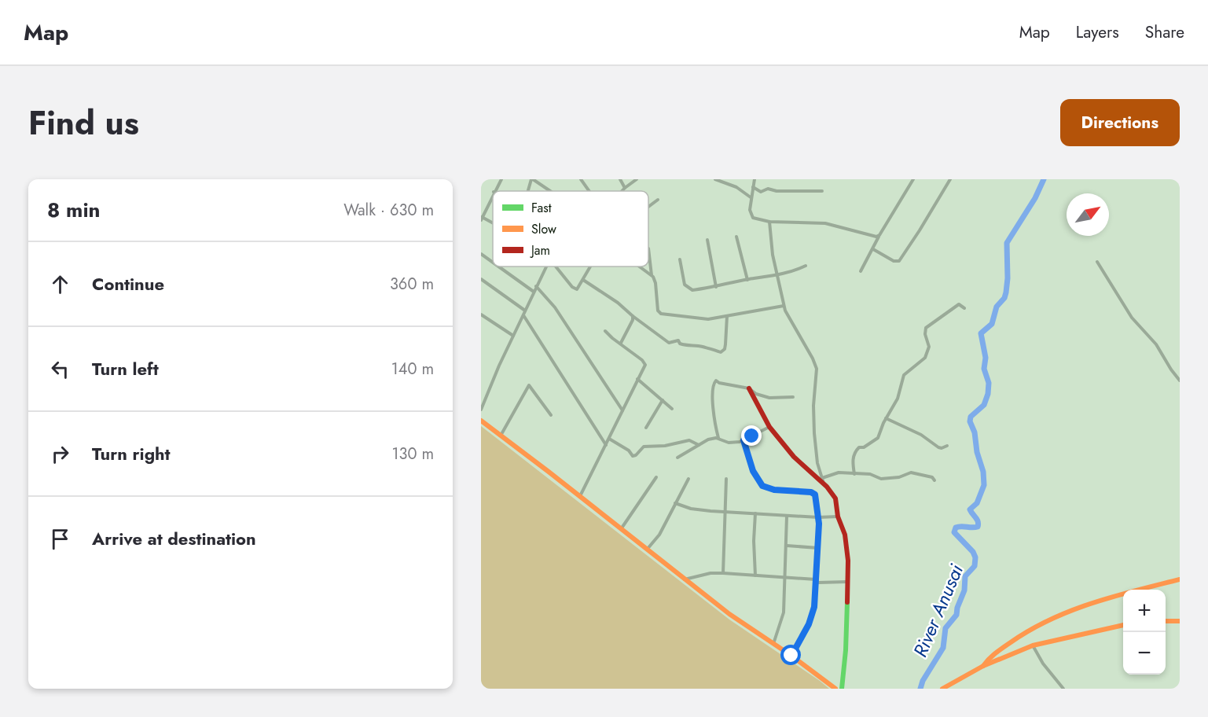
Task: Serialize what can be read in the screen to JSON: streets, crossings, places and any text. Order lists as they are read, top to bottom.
{
  "water": ["River Anusai"],
  "legend": ["Fast", "Slow", "Jam"],
  "north": "top right",
  "page": {
    "header": "Map",
    "nav": ["Map", "Layers", "Share"],
    "title": "Find us",
    "buttons": "Directions",
    "heading": ["8 min", "Walk · 630 m"],
    "list": [
      ["Continue", "360 m"],
      ["Turn left", "140 m"],
      ["Turn right", "130 m"],
      "Arrive at destination"
    ],
    "map_buttons": ["+", "−"]
  }
}
